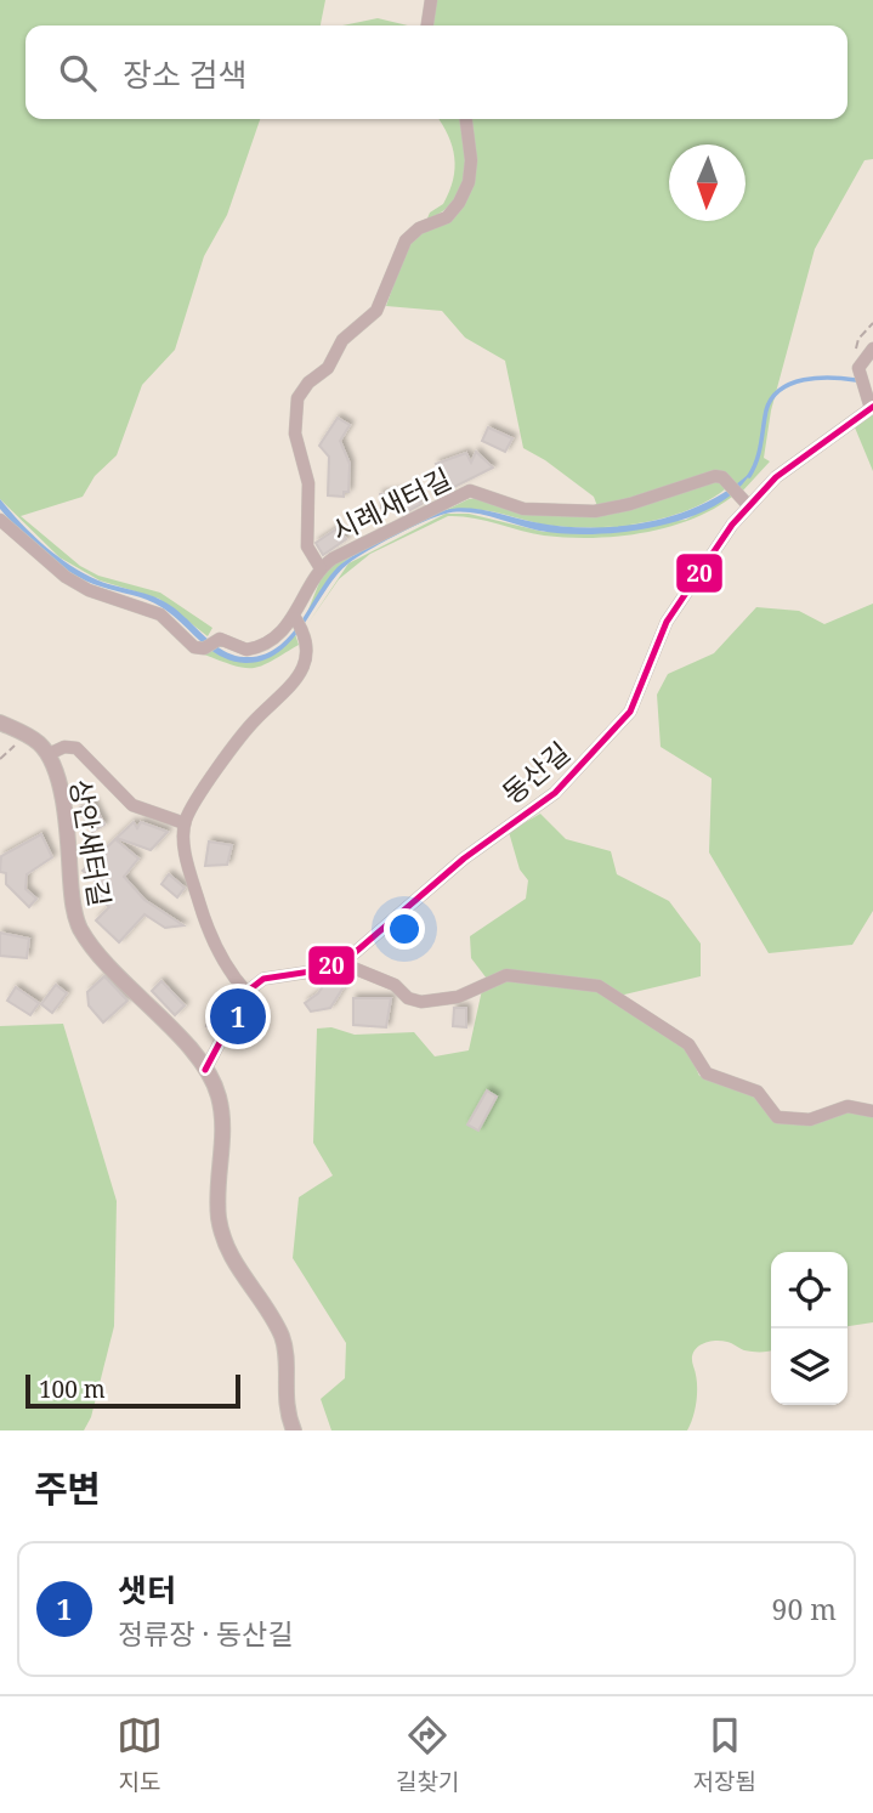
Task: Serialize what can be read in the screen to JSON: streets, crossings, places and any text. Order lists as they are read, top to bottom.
{
  "streets": {
    "street": ["시례새터길", "동산길", "상안새터길"]
  },
  "crossings": [
    ["시례새터길", "동산길"]
  ],
  "lines": ["transit line 20"],
  "scale_bar": "100 m",
  "north": "bottom",
  "page": {
    "search": "장소 검색",
    "pins": "1",
    "scale": "100 m",
    "heading": "주변",
    "list": [
      {
        "mark": "1",
        "name": "샛터",
        "note": "정류장 · 동산길",
        "value": "90 m"
      }
    ],
    "nav": ["지도", "길찾기", "저장됨"]
  }
}
